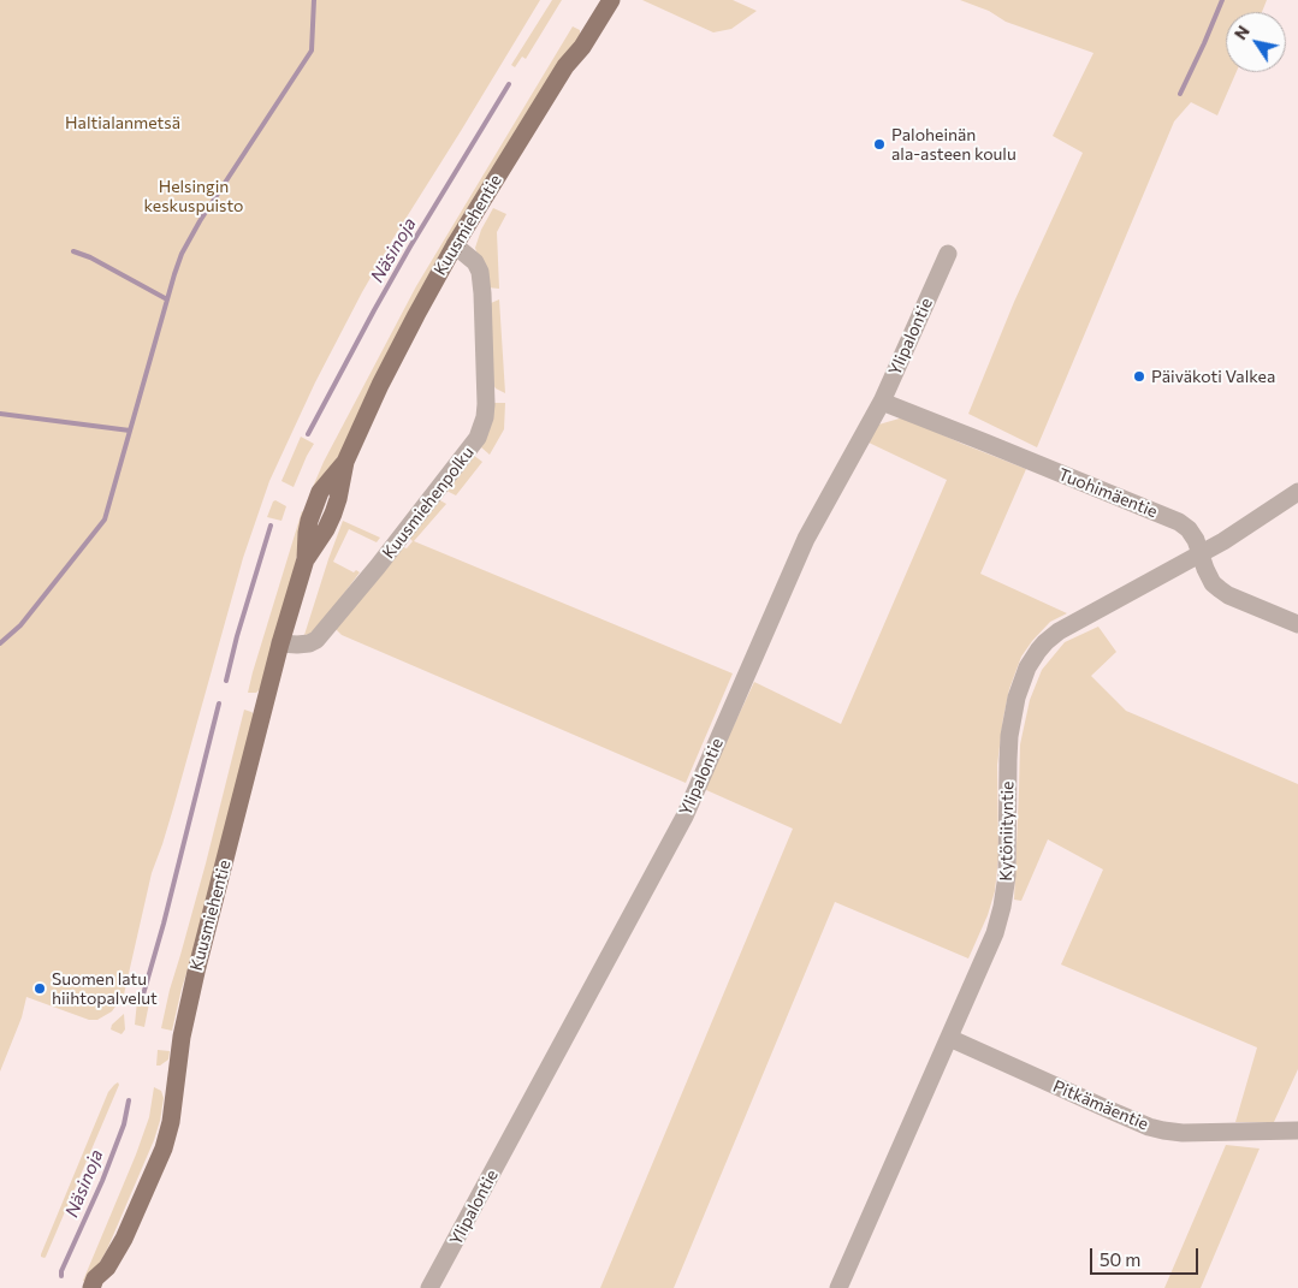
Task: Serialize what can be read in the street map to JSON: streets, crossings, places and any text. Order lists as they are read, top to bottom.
{
  "streets": {
    "main road": ["Kuusmiehentie"],
    "street": [
      "Ylipalontie",
      "Tuohimäentie",
      "Kuusmiehenpolku",
      "Kytöniityntie",
      "Pitkämäentie"
    ]
  },
  "crossings": [
    ["Kuusmiehentie", "Kuusmiehenpolku"],
    ["Ylipalontie", "Tuohimäentie"],
    ["Tuohimäentie", "Kytöniityntie"],
    ["Kytöniityntie", "Pitkämäentie"]
  ],
  "water": ["Näsinoja"],
  "parks": ["Haltialanmetsä", "Helsingin keskuspuisto"],
  "places": ["Paloheinän ala-asteen koulu", "Päiväkoti Valkea", "Suomen latu hiihtopalvelut"],
  "scale_bar": "50 m",
  "north": "top left"
}
